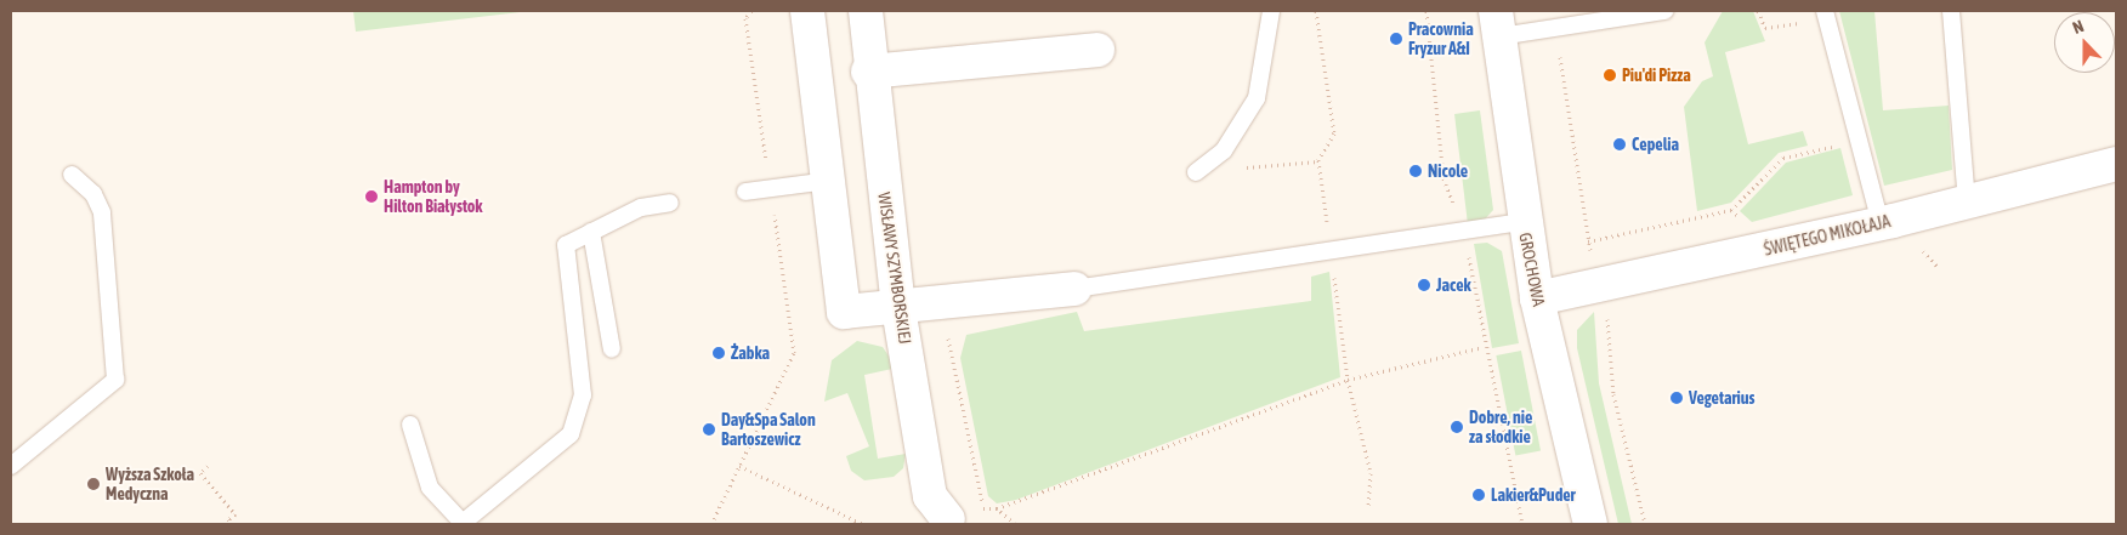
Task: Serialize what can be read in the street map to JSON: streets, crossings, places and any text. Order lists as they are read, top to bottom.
{
  "streets": {
    "street": ["ŚWIĘTEGO MIKOŁAJA", "WISŁAWY SZYMBORSKIEJ", "GROCHOWA"]
  },
  "crossings": [
    ["ŚWIĘTEGO MIKOŁAJA", "GROCHOWA"]
  ],
  "places": [
    "Pracownia Fryzur A&I",
    "Piu'di Pizza",
    "Cepelia",
    "Nicole",
    "Hampton by Hilton Białystok",
    "Jacek",
    "Żabka",
    "Vegetarius",
    "Dobre, nie za słodkie",
    "Day&Spa Salon Bartoszewicz",
    "Wyższa Szkoła Medyczna",
    "Lakier&Puder"
  ],
  "north": "top"
}
